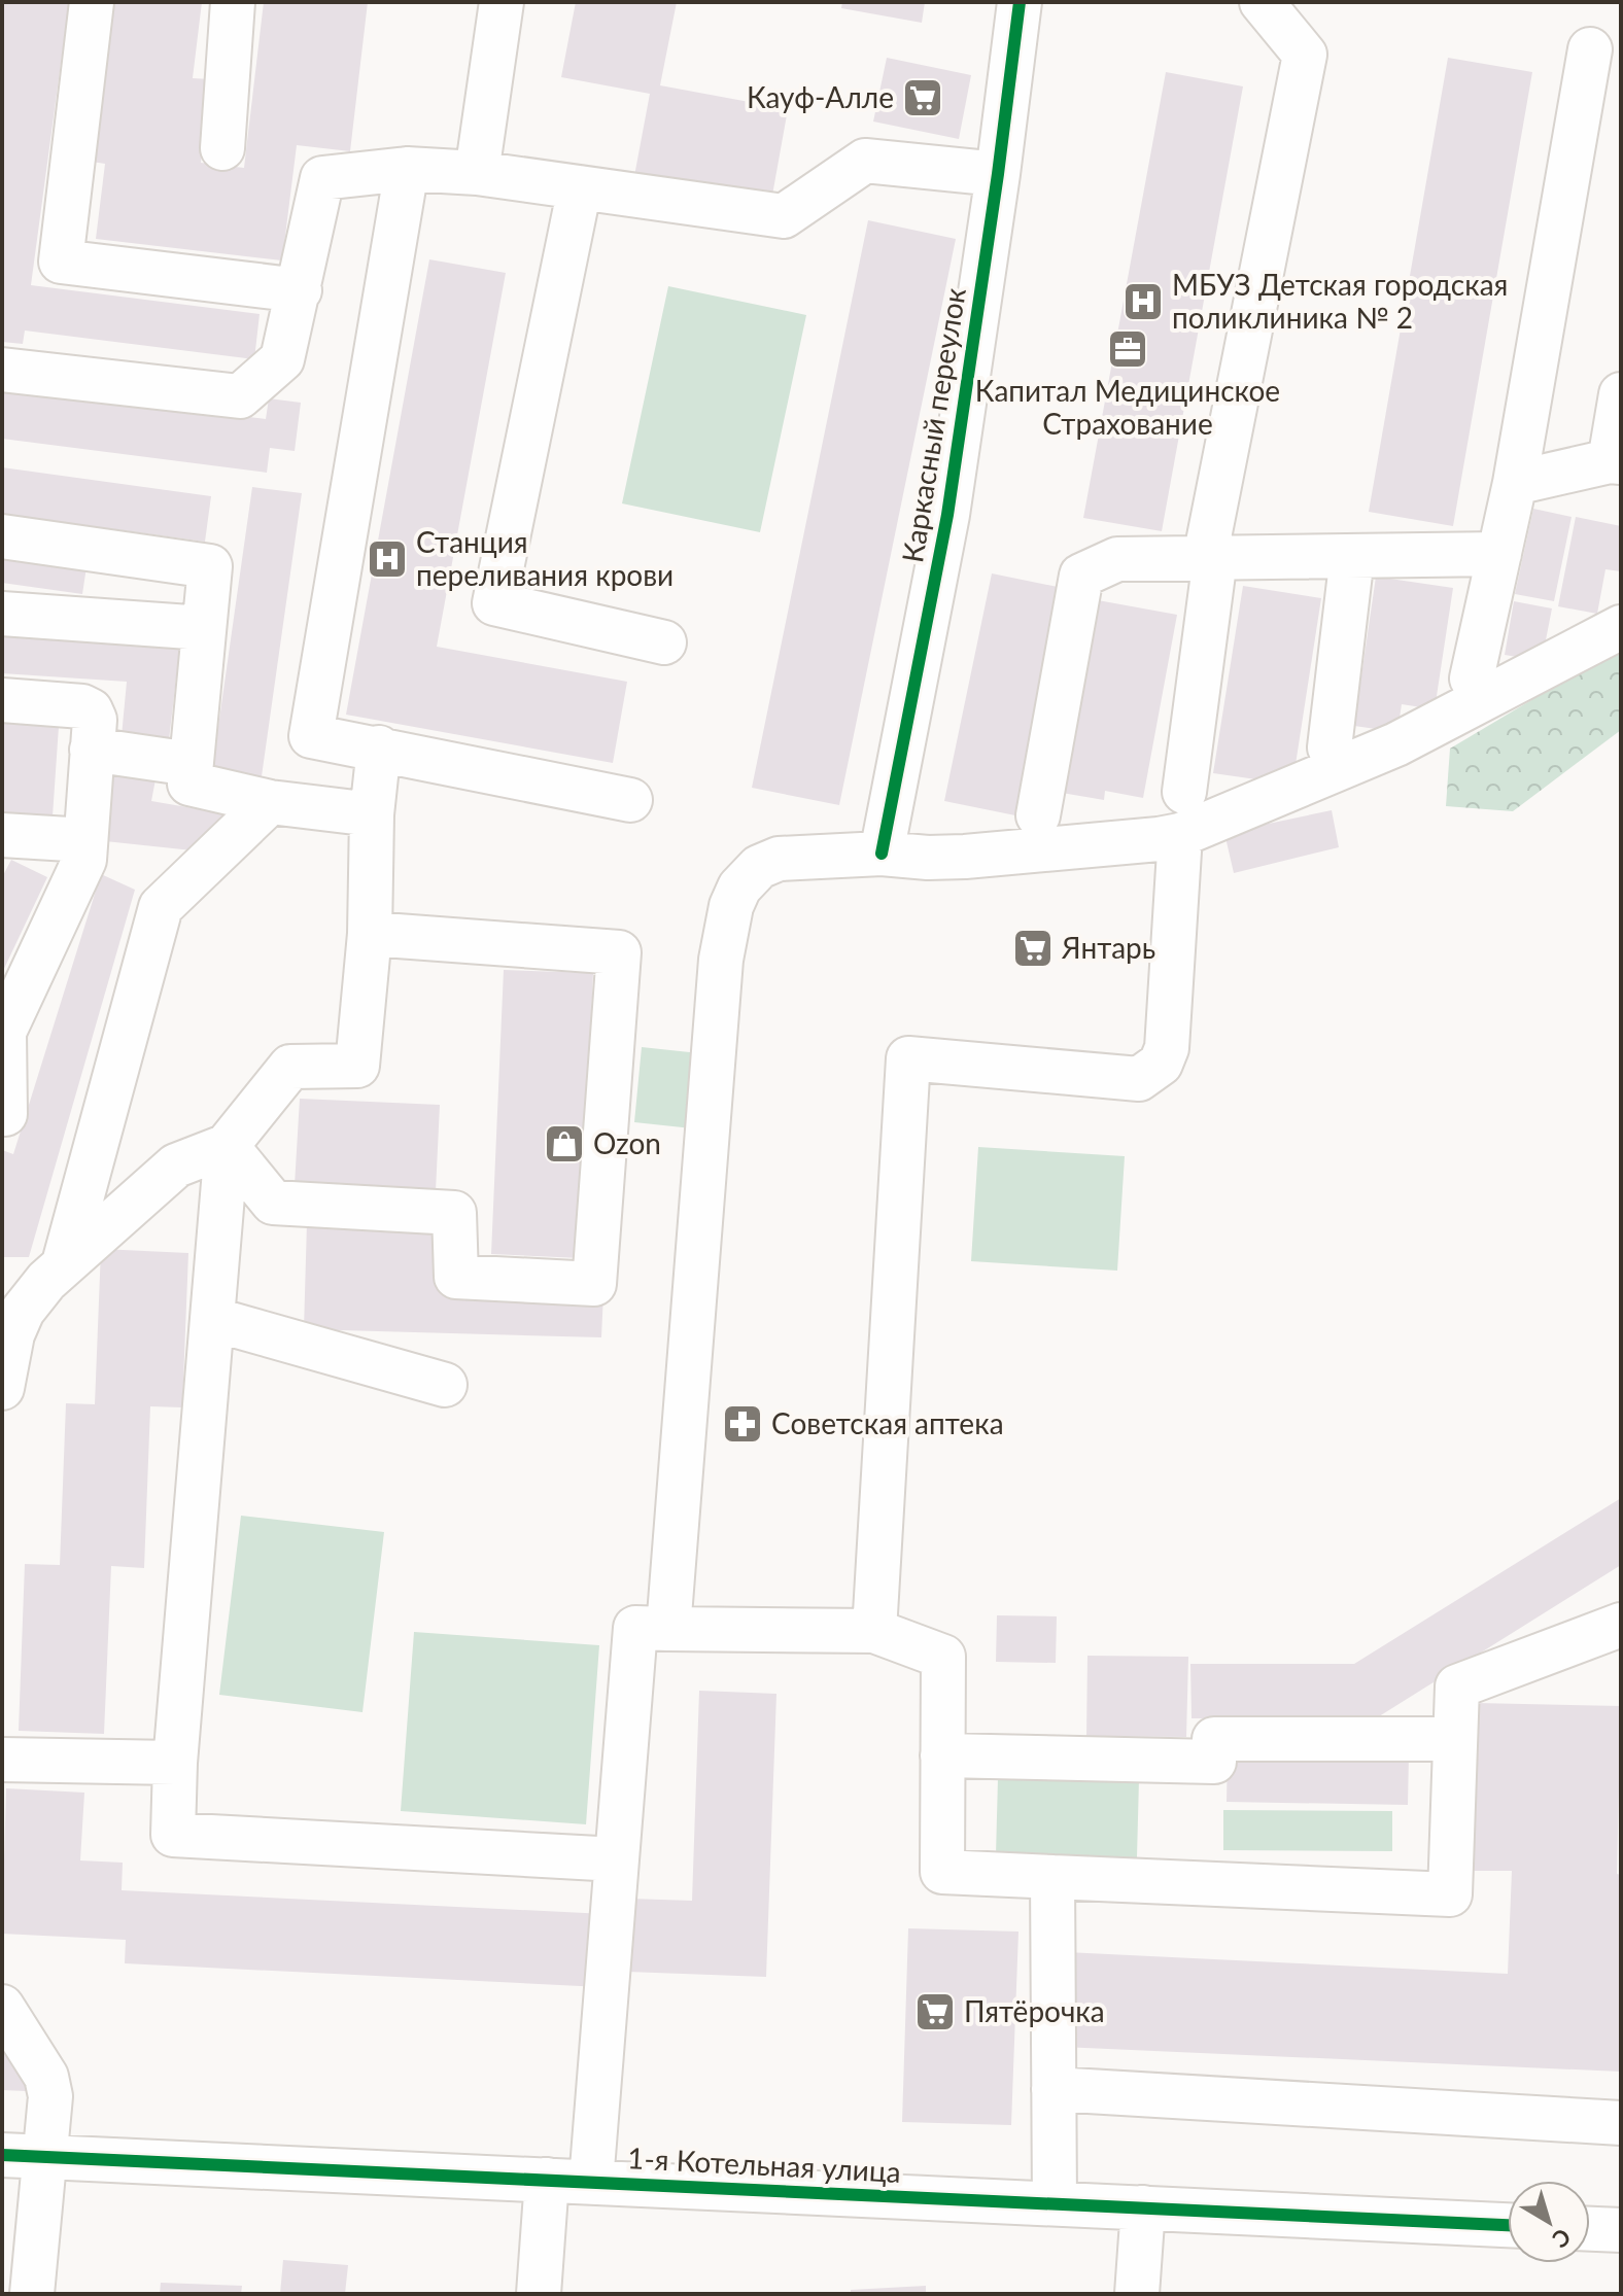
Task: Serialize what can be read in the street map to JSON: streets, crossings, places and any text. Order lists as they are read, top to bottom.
{
  "streets": {
    "street": ["Каркасный переулок", "1-я Котельная улица"]
  },
  "places": {
    "supermarket": ["Кауф-Алле", "Янтарь", "Пятёрочка"],
    "hospital": ["МБУЗ Детская городская поликлиника № 2", "Станция переливания крови"],
    "office": ["Капитал Медицинское Страхование"],
    "shop": ["Ozon"],
    "pharmacy": ["Советская аптека"]
  },
  "north": "bottom right"
}
